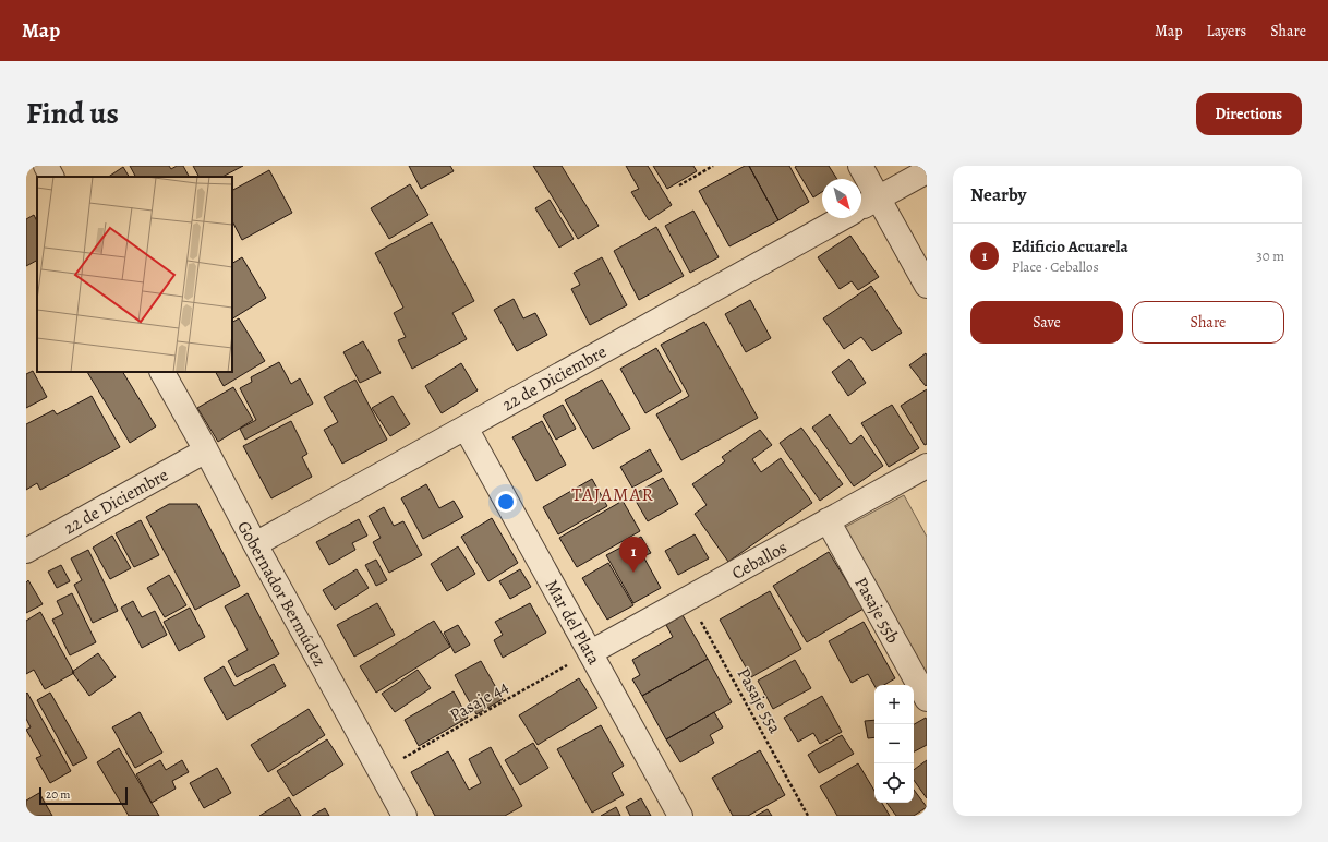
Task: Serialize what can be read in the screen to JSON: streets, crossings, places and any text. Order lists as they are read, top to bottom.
{
  "streets": {
    "street": [
      "22 de Diciembre",
      "Ceballos",
      "Gobernador Bermúdez",
      "Pasaje 55b",
      "Mar del Plata"
    ],
    "path": ["Pasaje 44", "Pasaje 55a"]
  },
  "crossings": [
    ["22 de Diciembre", "Gobernador Bermúdez"],
    ["22 de Diciembre", "Mar del Plata"],
    ["Ceballos", "Pasaje 55b"],
    ["Ceballos", "Mar del Plata"],
    ["Ceballos", "Pasaje 44"],
    ["Ceballos", "Pasaje 55a"],
    ["Gobernador Bermúdez", "Pasaje 44"],
    ["Mar del Plata", "Pasaje 44"]
  ],
  "districts": ["TAJAMAR"],
  "scale_bar": "20 m",
  "north": "bottom right",
  "page": {
    "header": "Map",
    "nav": ["Map", "Layers", "Share"],
    "title": "Find us",
    "buttons": [
      "Directions",
      ["Save", "Share"]
    ],
    "heading": "Nearby",
    "list": [
      {
        "mark": "1",
        "name": "Edificio Acuarela",
        "note": "Place · Ceballos",
        "value": "30 m"
      }
    ],
    "pins": "1",
    "map_buttons": ["+", "−"],
    "scale": "20 m"
  }
}
